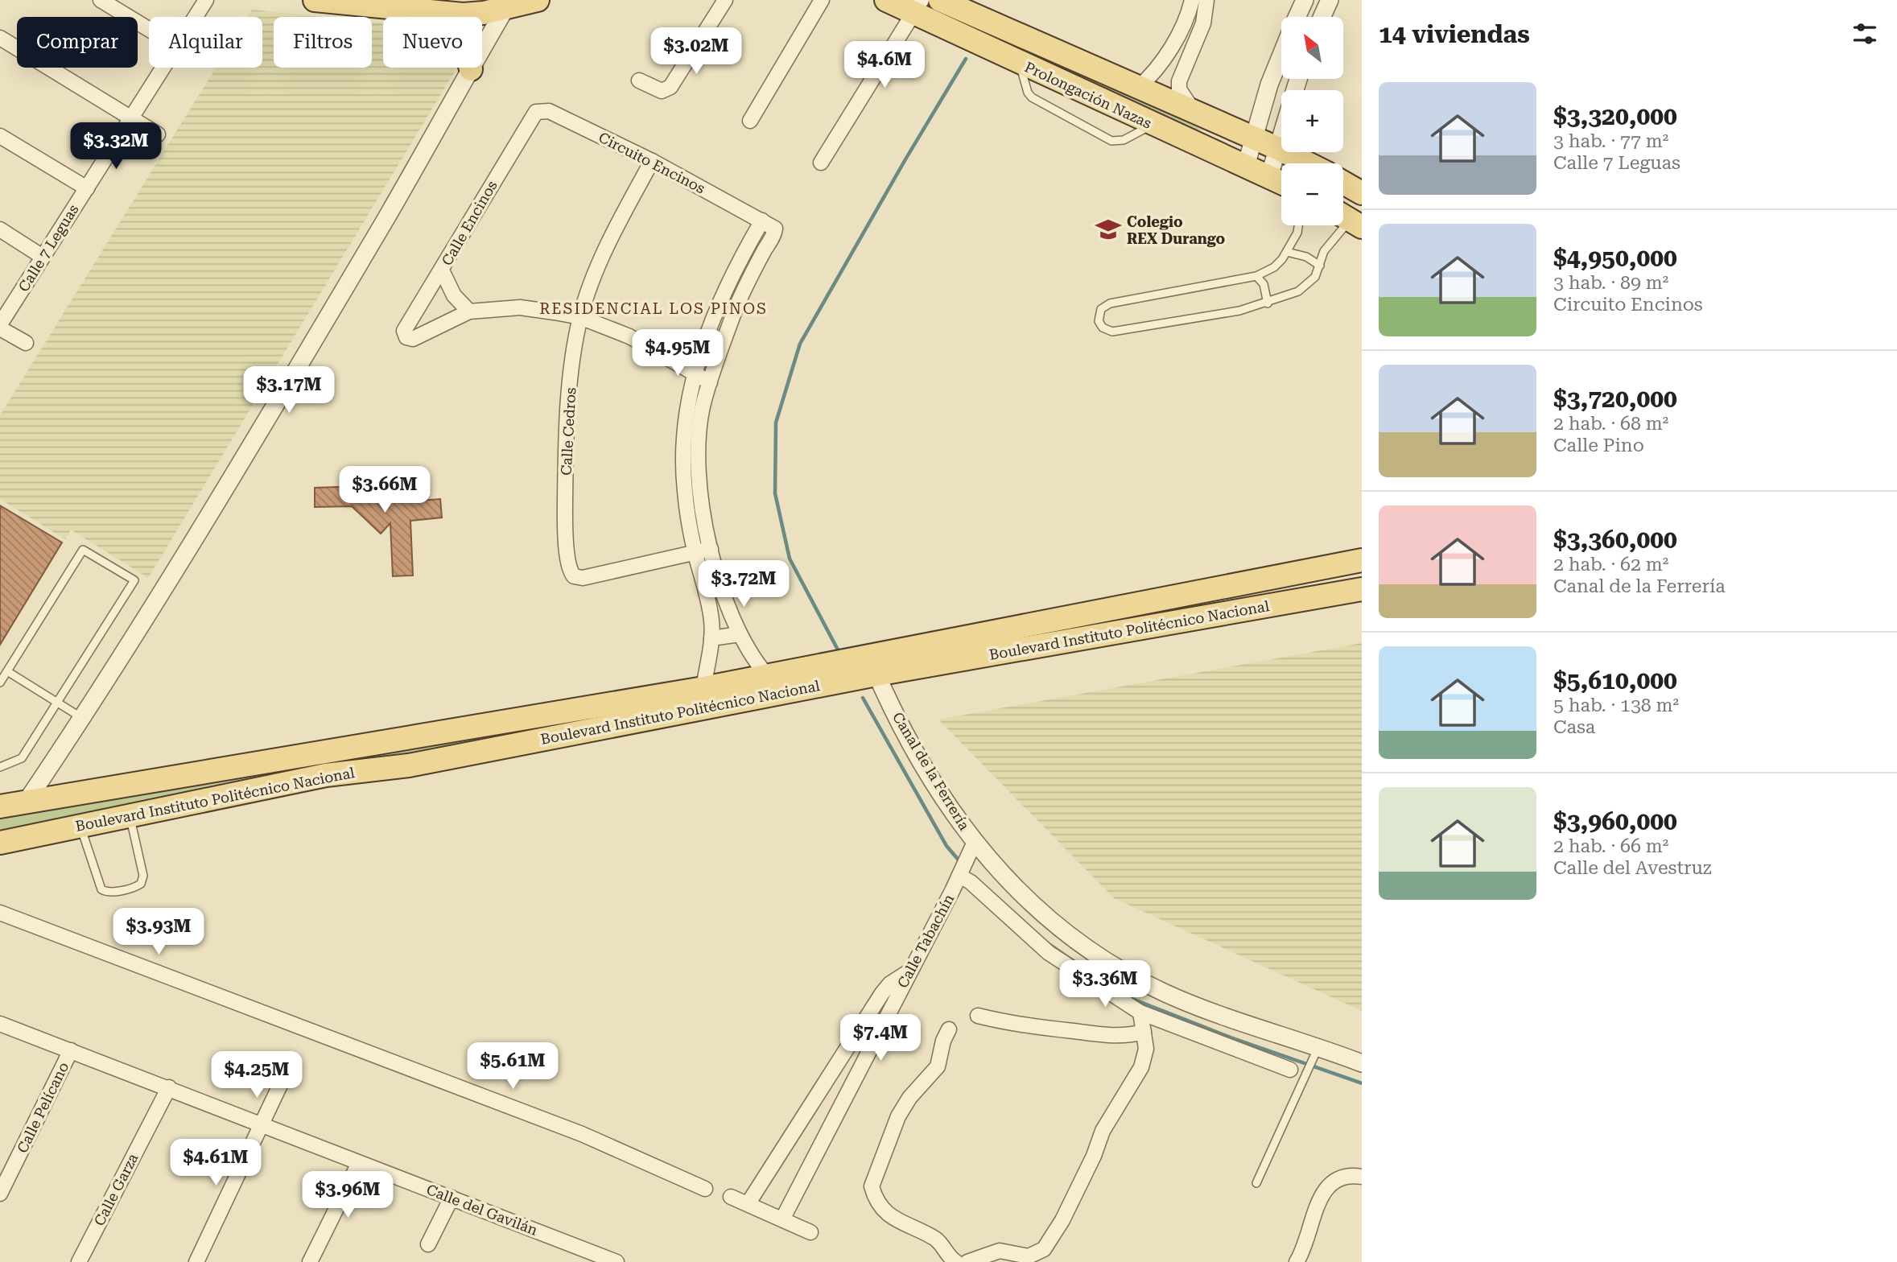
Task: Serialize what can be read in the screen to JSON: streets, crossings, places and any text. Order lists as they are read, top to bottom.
{
  "streets": {
    "main road": ["Prolongación Nazas", "Boulevard Instituto Politécnico Nacional"],
    "street": [
      "Circuito Encinos",
      "Calle Encinos",
      "Calle 7 Leguas",
      "Calle Cedros",
      "Canal de la Ferrería",
      "Calle Tabachín",
      "Calle Pelícano",
      "Calle Garza",
      "Calle del Gavilán"
    ]
  },
  "crossings": [
    ["Circuito Encinos", "Calle Encinos"],
    ["Circuito Encinos", "Calle Cedros"],
    ["Boulevard Instituto Politécnico Nacional", "Canal de la Ferrería"],
    ["Canal de la Ferrería", "Calle Tabachín"],
    ["Calle Pelícano", "Calle del Gavilán"],
    ["Calle Garza", "Calle del Gavilán"]
  ],
  "districts": ["RESIDENCIAL LOS PINOS"],
  "places": {
    "school or university": ["Colegio REX Durango"]
  },
  "north": "top left",
  "page": {
    "heading": "14 viviendas",
    "map_buttons": ["+", "−"],
    "chip": [
      "Comprar",
      "Alquilar",
      "Filtros",
      "Nuevo"
    ],
    "price": [
      "$3.02M",
      "$4.6M",
      "$3.32M",
      "$4.95M",
      "$3.17M",
      "$3.66M",
      "$3.72M",
      "$3.93M",
      "$3.36M",
      "$7.4M",
      "$5.61M",
      "$4.25M",
      "$4.61M",
      "$3.96M"
    ],
    "list": [
      {
        "name": "$3,320,000",
        "note": "3 hab. · 77 m² · Calle 7 Leguas"
      },
      {
        "name": "$4,950,000",
        "note": "3 hab. · 89 m² · Circuito Encinos"
      },
      {
        "name": "$3,720,000",
        "note": "2 hab. · 68 m² · Calle Pino"
      },
      {
        "name": "$3,360,000",
        "note": "2 hab. · 62 m² · Canal de la Ferrería"
      },
      {
        "name": "$5,610,000",
        "note": "5 hab. · 138 m² · Casa"
      },
      {
        "name": "$3,960,000",
        "note": "2 hab. · 66 m² · Calle del Avestruz"
      }
    ]
  }
}
